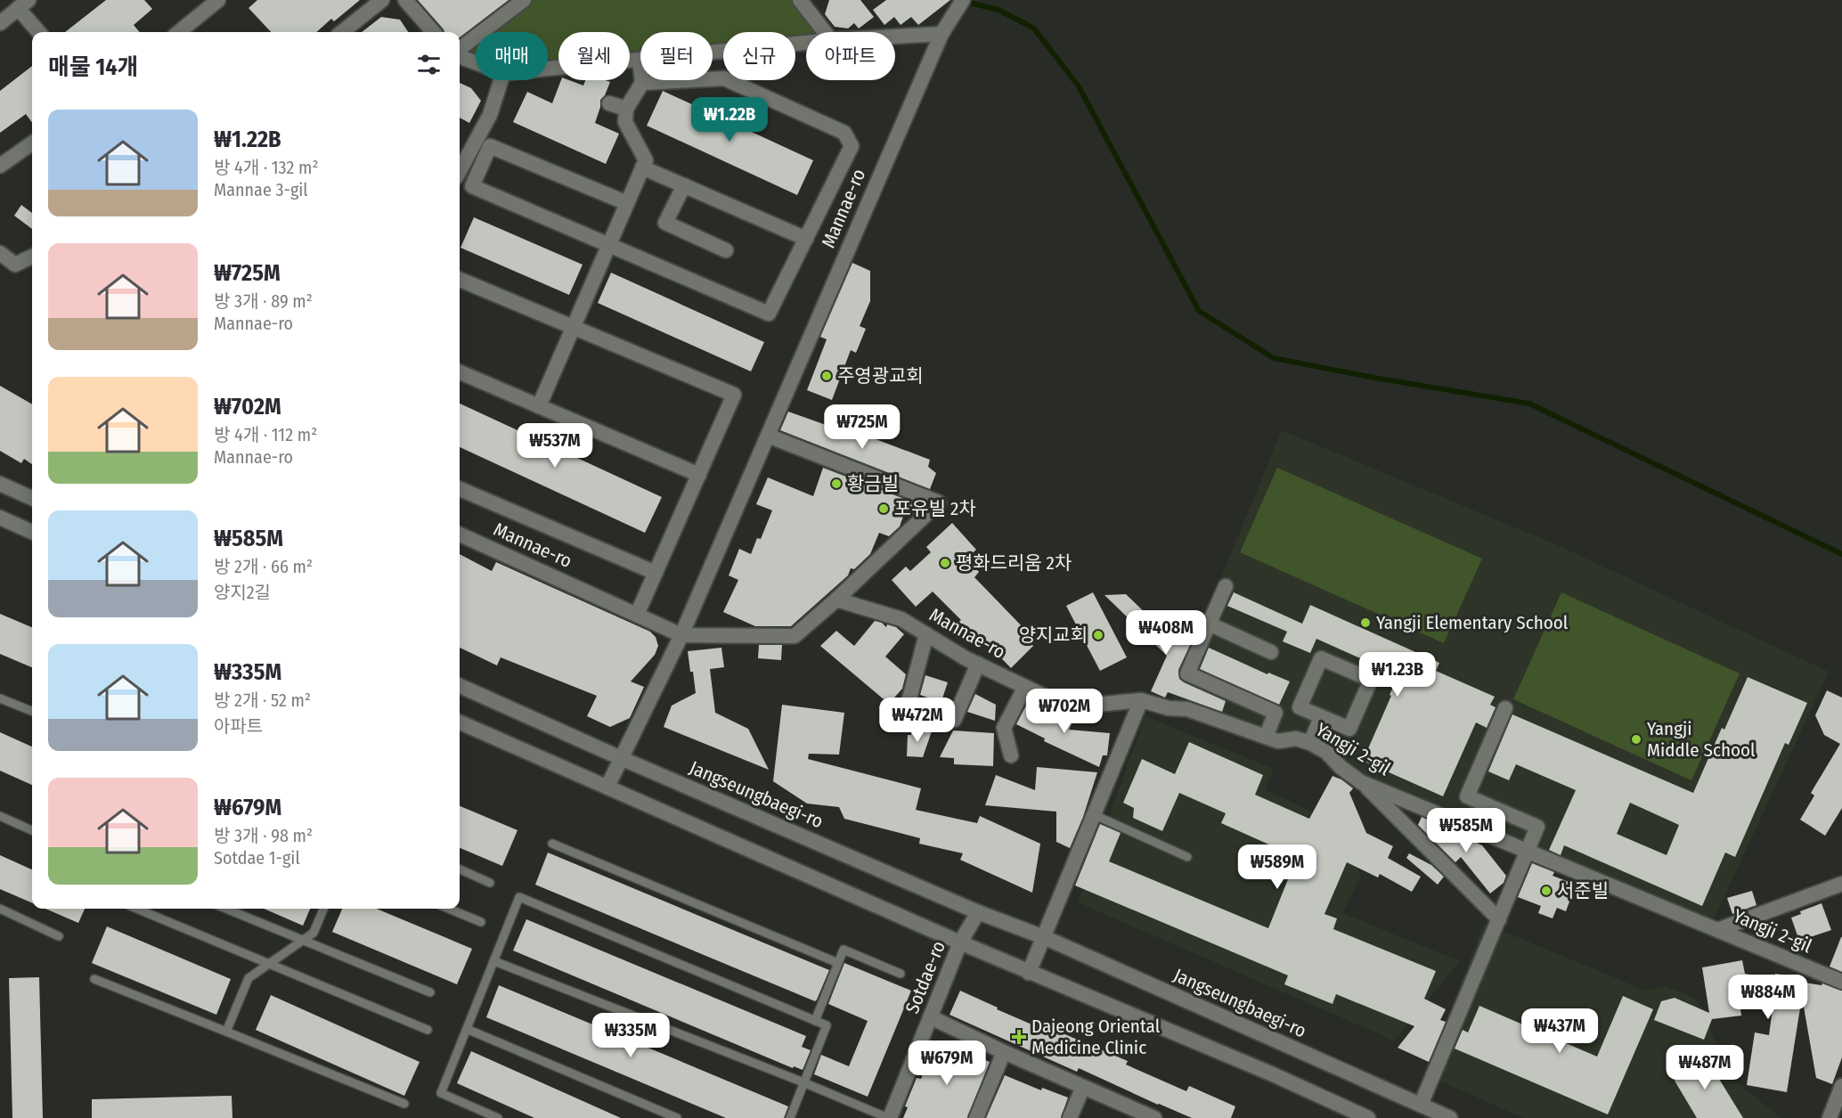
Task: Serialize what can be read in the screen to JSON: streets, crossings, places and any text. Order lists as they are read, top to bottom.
{
  "streets": {
    "street": [
      "Mannae-ro",
      "Yangji 2-gil",
      "Jangseungbaegi-ro",
      "Sotdae-ro"
    ]
  },
  "crossings": [
    ["Mannae-ro", "Yangji 2-gil"],
    ["Mannae-ro", "Jangseungbaegi-ro"],
    ["Jangseungbaegi-ro", "Sotdae-ro"]
  ],
  "places": {
    "other": [
      "주영광교회",
      "황금빌",
      "포유빌 2차",
      "평화드리움 2차",
      "Yangji Elementary School",
      "양지교회",
      "Yangji Middle School",
      "서준빌"
    ],
    "health": ["Dajeong Oriental Medicine Clinic"]
  },
  "page": {
    "chip": [
      "매매",
      "월세",
      "필터",
      "신규",
      "아파트"
    ],
    "heading": "매물 14개",
    "list": [
      {
        "name": "₩1.22B",
        "note": "방 4개 · 132 m² · Mannae 3-gil"
      },
      {
        "name": "₩725M",
        "note": "방 3개 · 89 m² · Mannae-ro"
      },
      {
        "name": "₩702M",
        "note": "방 4개 · 112 m² · Mannae-ro"
      },
      {
        "name": "₩585M",
        "note": "방 2개 · 66 m² · 양지2길"
      },
      {
        "name": "₩335M",
        "note": "방 2개 · 52 m² · 아파트"
      },
      {
        "name": "₩679M",
        "note": "방 3개 · 98 m² · Sotdae 1-gil"
      }
    ],
    "price": [
      "₩1.22B",
      "₩725M",
      "₩537M",
      "₩408M",
      "₩1.23B",
      "₩702M",
      "₩472M",
      "₩585M",
      "₩589M",
      "₩884M",
      "₩437M",
      "₩335M",
      "₩679M",
      "₩487M"
    ]
  }
}
